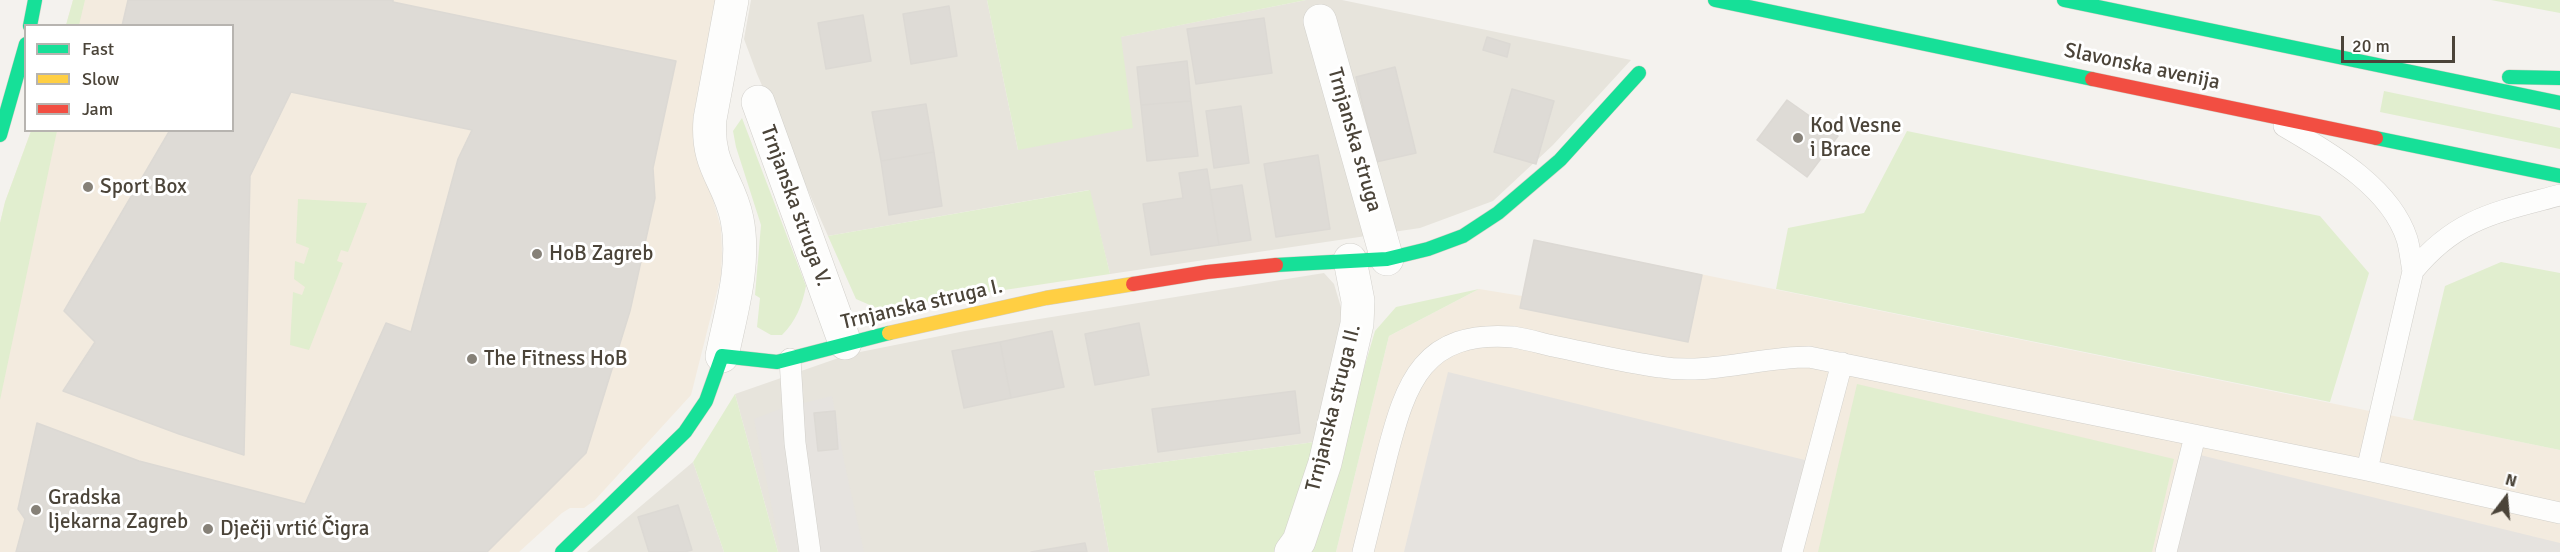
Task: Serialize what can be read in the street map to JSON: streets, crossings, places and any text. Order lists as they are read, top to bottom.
{
  "streets": {
    "main road": ["Slavonska avenija", "Trnjanska struga I."],
    "street": ["Trnjanska struga", "Trnjanska struga V.", "Trnjanska struga II."]
  },
  "crossings": [
    ["Trnjanska struga", "Trnjanska struga I."],
    ["Trnjanska struga V.", "Trnjanska struga I."],
    ["Trnjanska struga I.", "Trnjanska struga II."]
  ],
  "places": [
    "Kod Vesne i Brace",
    "Sport Box",
    "HoB Zagreb",
    "The Fitness HoB",
    "Gradska ljekarna Zagreb",
    "Dječji vrtić Čigra"
  ],
  "legend": ["Fast", "Slow", "Jam"],
  "scale_bar": "20 m",
  "north": "top"
}
